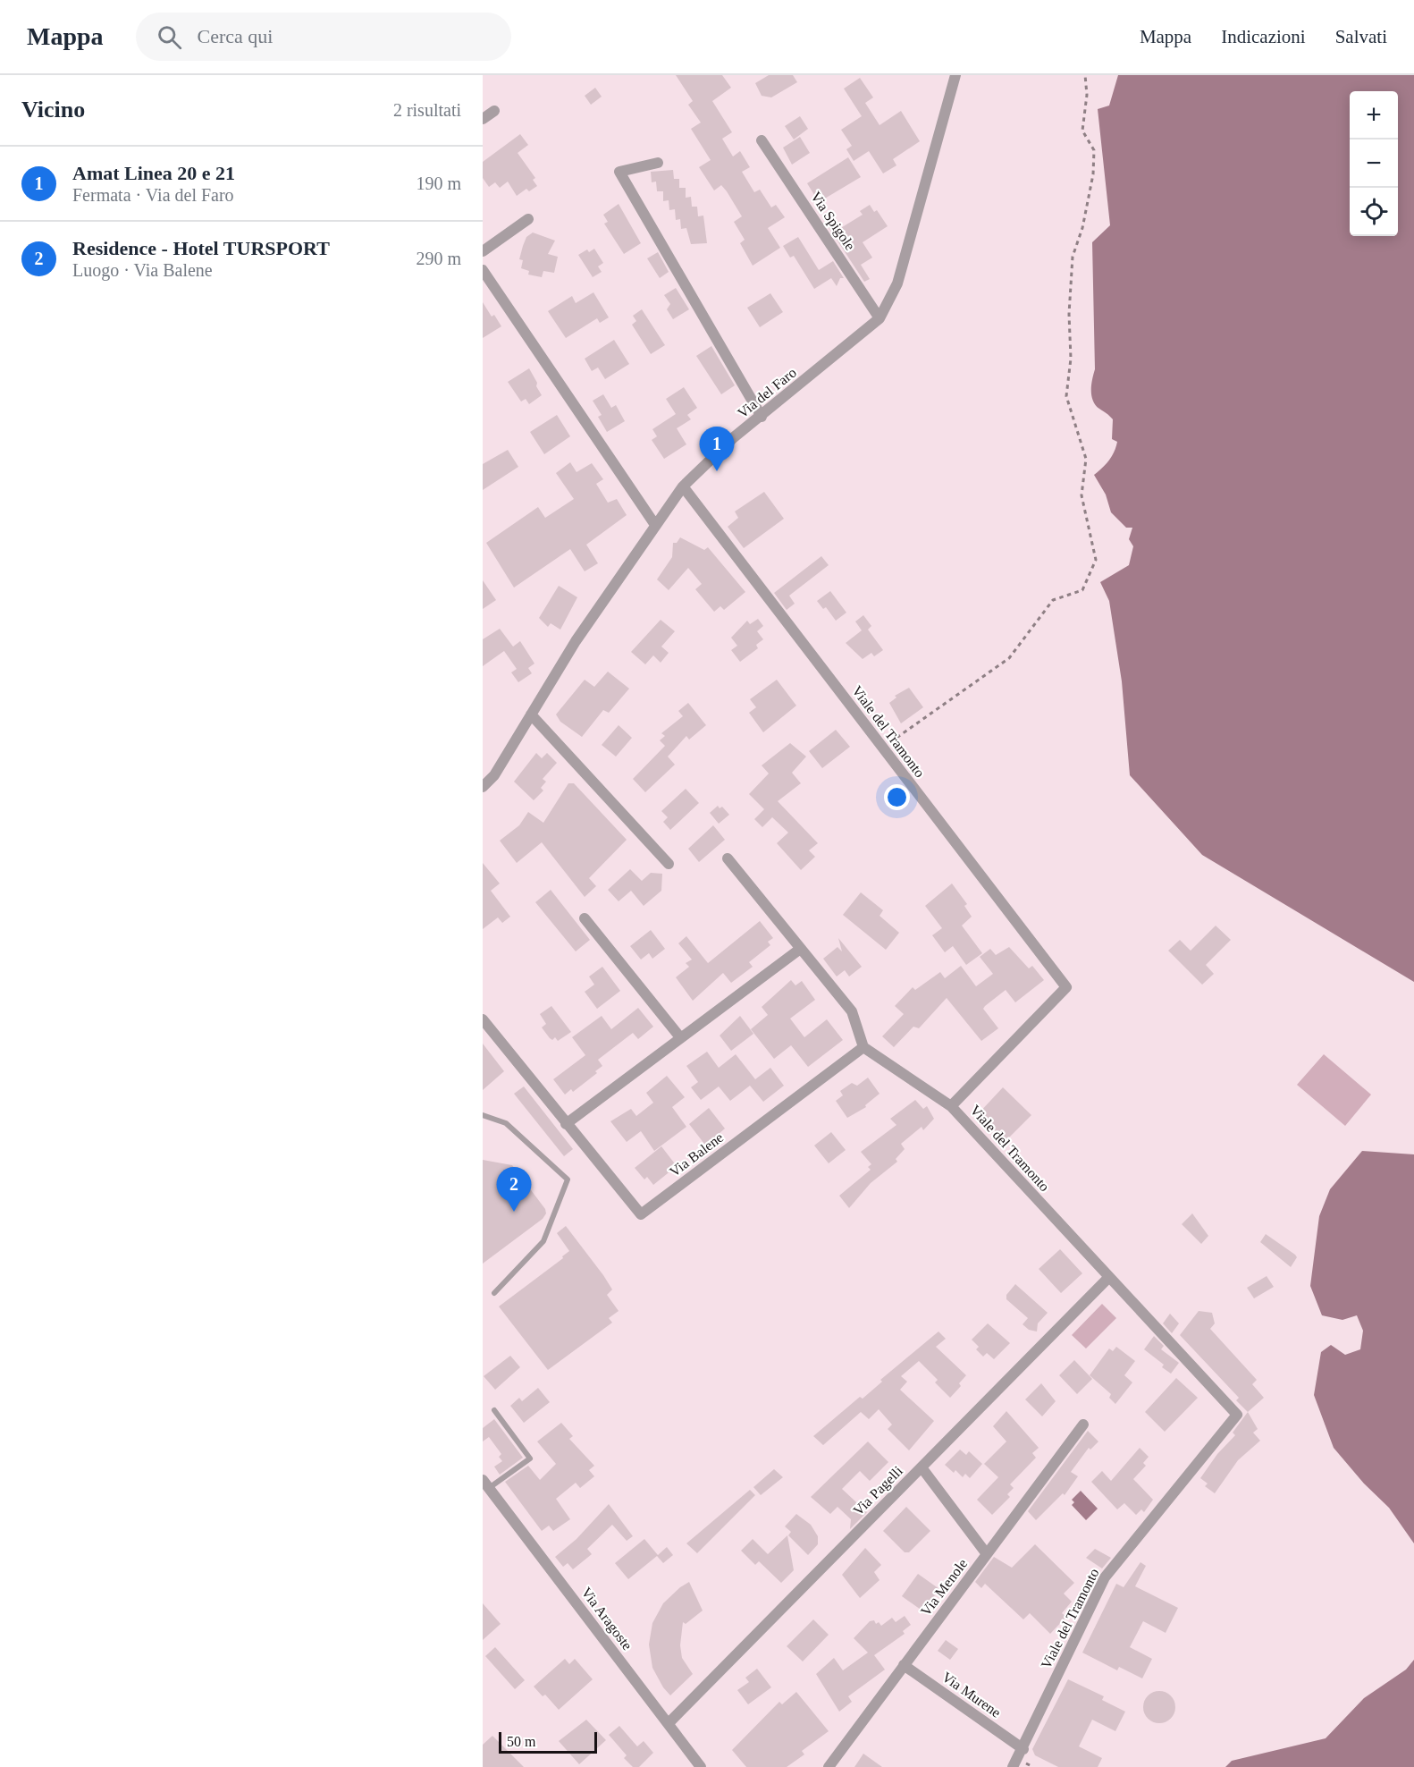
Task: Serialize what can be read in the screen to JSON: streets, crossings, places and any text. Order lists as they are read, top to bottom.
{
  "streets": {
    "street": [
      "Via Spigole",
      "Via del Faro",
      "Viale del Tramonto",
      "Via Balene",
      "Via Pagelli",
      "Via Menole",
      "Via Aragoste",
      "Via Murene"
    ]
  },
  "crossings": [
    ["Via Spigole", "Via del Faro"],
    ["Via del Faro", "Viale del Tramonto"],
    ["Viale del Tramonto", "Via Pagelli"],
    ["Viale del Tramonto", "Via Murene"],
    ["Via Pagelli", "Via Aragoste"],
    ["Via Menole", "Via Murene"]
  ],
  "scale_bar": "50 m",
  "page": {
    "header": "Mappa",
    "search": "Cerca qui",
    "nav": ["Mappa", "Indicazioni", "Salvati"],
    "heading": ["Vicino", "2 risultati"],
    "map_buttons": ["+", "−"],
    "list": [
      {
        "mark": "1",
        "name": "Amat Linea 20 e 21",
        "note": "Fermata · Via del Faro",
        "value": "190 m"
      },
      {
        "mark": "2",
        "name": "Residence - Hotel TURSPORT",
        "note": "Luogo · Via Balene",
        "value": "290 m"
      }
    ],
    "pins": ["1", "2"],
    "scale": "50 m"
  }
}
